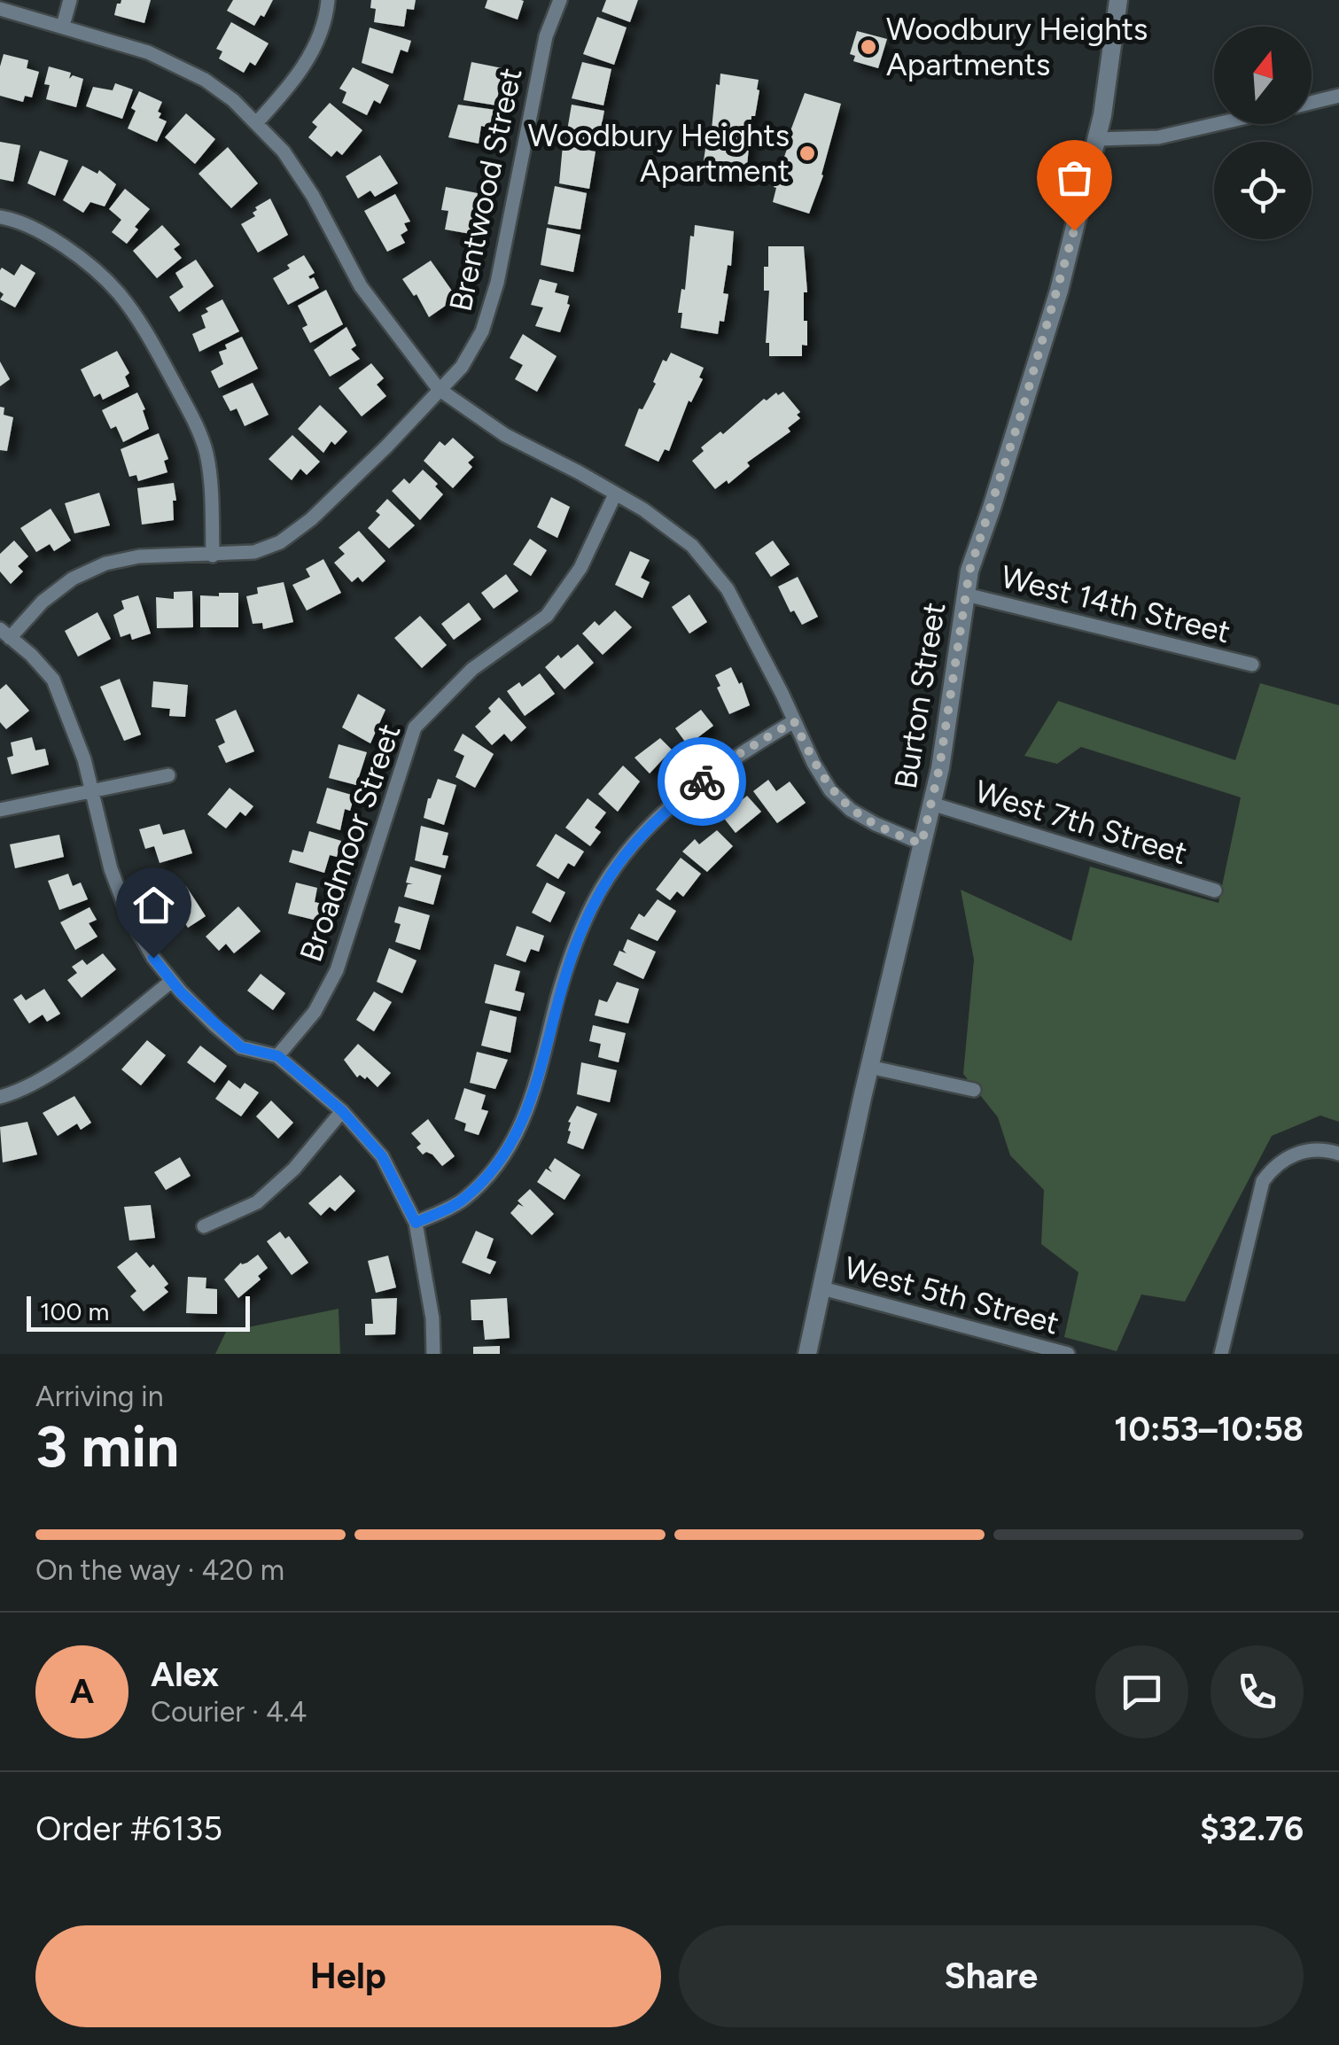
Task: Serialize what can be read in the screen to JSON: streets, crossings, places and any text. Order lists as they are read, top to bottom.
{
  "streets": {
    "street": [
      "Brentwood Street",
      "West 14th Street",
      "Burton Street",
      "West 7th Street",
      "Broadmoor Street",
      "West 5th Street"
    ]
  },
  "crossings": [
    ["West 14th Street", "Burton Street"],
    ["Burton Street", "West 7th Street"],
    ["Burton Street", "West 5th Street"]
  ],
  "places": ["Woodbury Heights Apartments", "Woodbury Heights Apartment"],
  "scale_bar": "100 m",
  "north": "top",
  "page": {
    "scale": "100 m",
    "heading": ["3 min", "Arriving in", "10:53–10:58"],
    "panel": [
      "Alex",
      "Courier · 4.4",
      "Order #6135",
      "$32.76"
    ],
    "bar": "On the way · 420 m",
    "round": "A",
    "buttons": ["Help", "Share"]
  }
}
